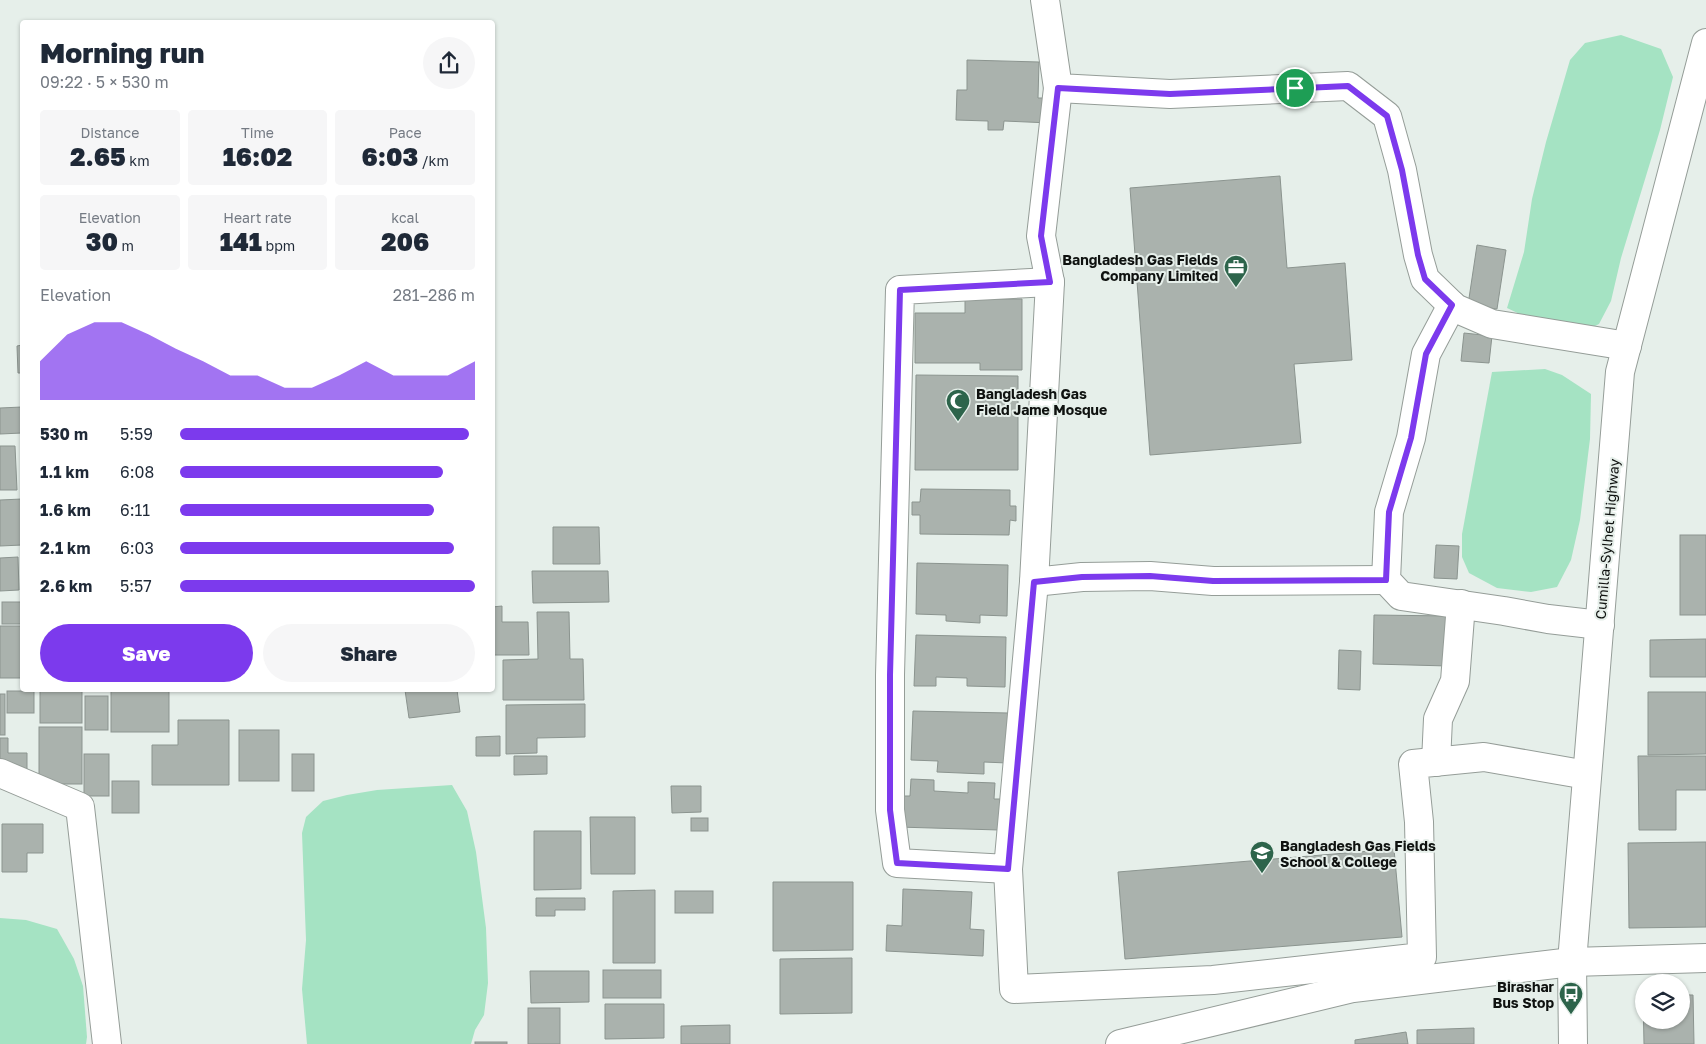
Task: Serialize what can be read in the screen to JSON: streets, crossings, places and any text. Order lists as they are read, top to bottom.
{
  "streets": {
    "main road": ["Cumilla-Sylhet Highway"]
  },
  "places": {
    "office": ["Bangladesh Gas Fields Company Limited"],
    "mosque": ["Bangladesh Gas Field Jame Mosque"],
    "school or university": ["Bangladesh Gas Fields School & College"],
    "bus stop": ["Birashar Bus Stop"]
  },
  "page": {
    "heading": ["Morning run", "09:22 · 5 × 530 m"],
    "stats": [
      ["Distance", "2.65 km"],
      ["Time", "16:02"],
      ["Pace", "6:03 /km"],
      ["Elevation", "30 m"],
      ["Heart rate", "141 bpm"],
      ["kcal", "206"]
    ],
    "chart": ["Elevation", "281–286 m"],
    "list": [
      {
        "name": "530 m",
        "note": "5:59"
      },
      {
        "name": "1.1 km",
        "note": "6:08"
      },
      {
        "name": "1.6 km",
        "note": "6:11"
      },
      {
        "name": "2.1 km",
        "note": "6:03"
      },
      {
        "name": "2.6 km",
        "note": "5:57"
      }
    ],
    "buttons": ["Save", "Share"]
  }
}
